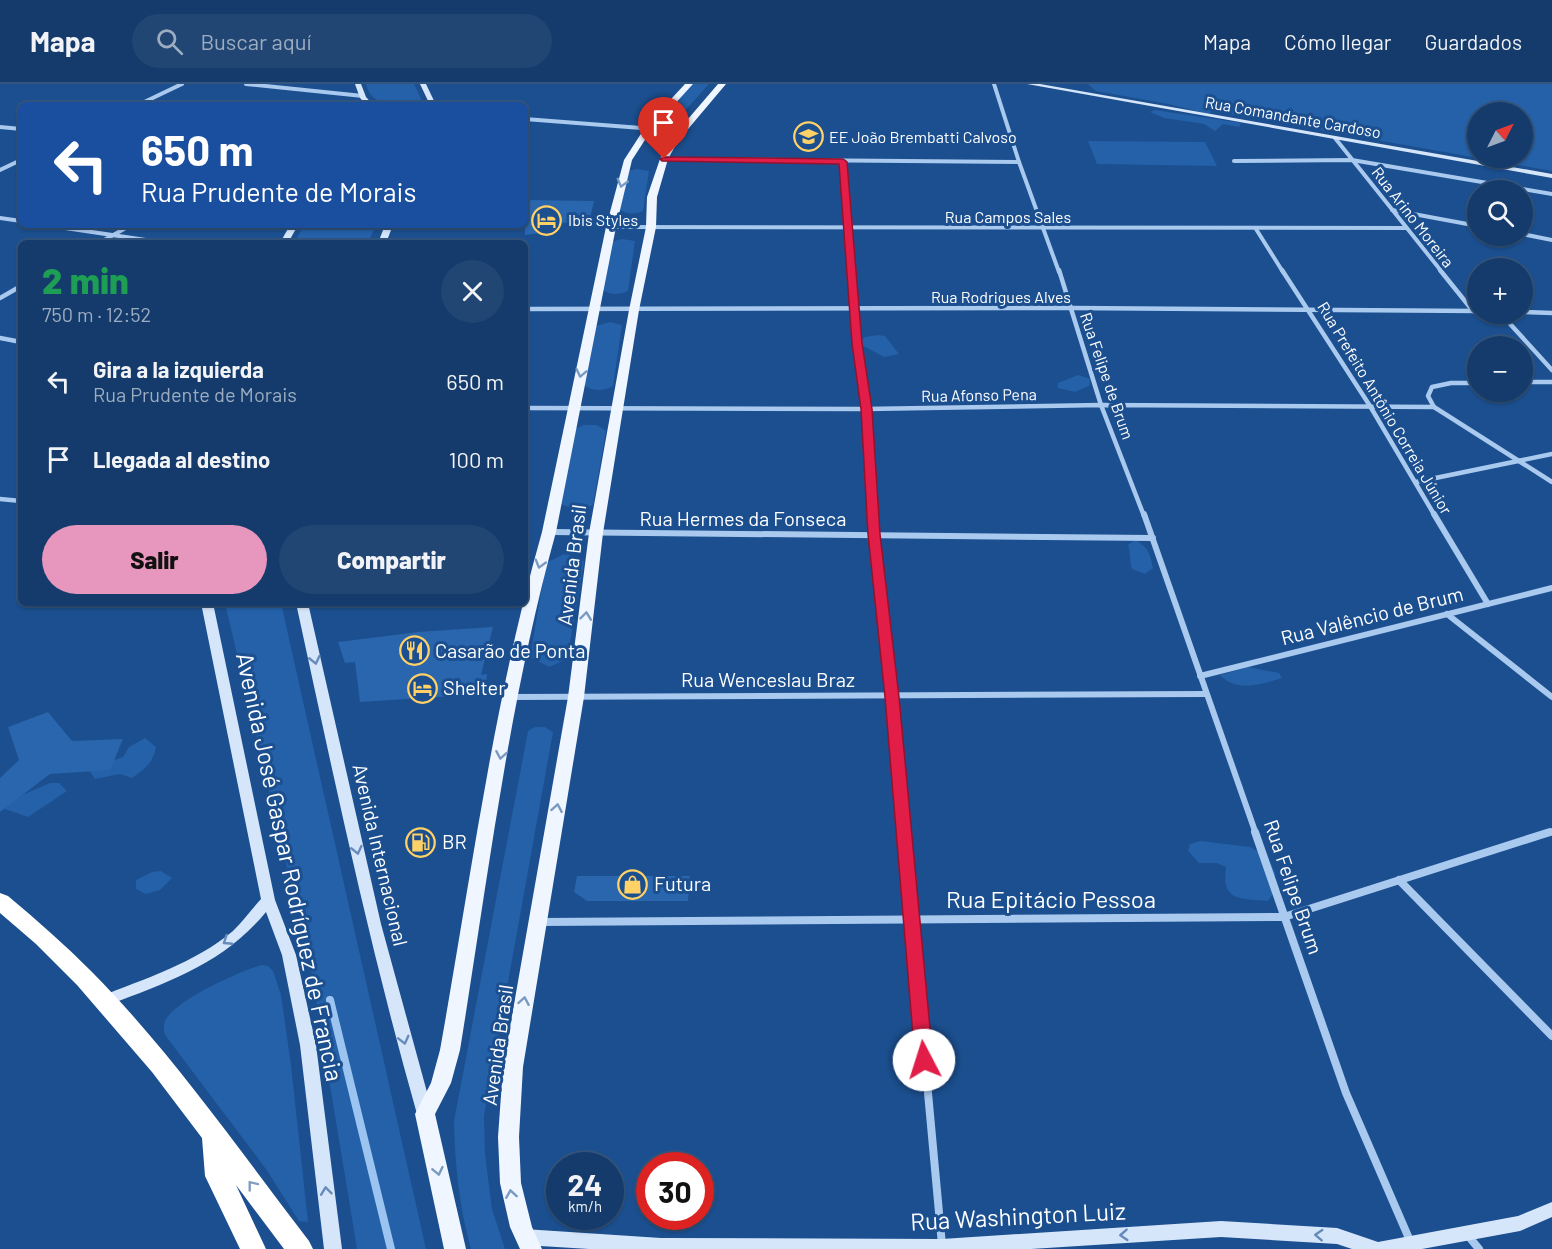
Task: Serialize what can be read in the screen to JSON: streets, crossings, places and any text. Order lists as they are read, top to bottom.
{
  "streets": {
    "main road": [
      "Rua Comandante Cardoso",
      "Avenida Brasil",
      "Avenida Internacional",
      "Avenida José Gaspar Rodríguez de Francia",
      "Rua Washington Luiz"
    ],
    "street": [
      "Rua Campos Sales",
      "Rua Arino Moreira",
      "Rua Rodrigues Alves",
      "Rua Felipe de Brum",
      "Rua Afonso Pena",
      "Rua Prefeito Antônio Correia Júnior",
      "Rua Hermes da Fonseca",
      "Rua Valêncio de Brum",
      "Rua Wenceslau Braz",
      "Rua Felipe Brum",
      "Rua Epitácio Pessoa"
    ]
  },
  "crossings": [
    ["Rua Comandante Cardoso", "Rua Arino Moreira"],
    ["Rua Campos Sales", "Rua Arino Moreira"],
    ["Rua Campos Sales", "Rua Felipe de Brum"],
    ["Rua Campos Sales", "Rua Prefeito Antônio Correia Júnior"],
    ["Rua Campos Sales", "Avenida Brasil"],
    ["Rua Rodrigues Alves", "Rua Felipe de Brum"],
    ["Rua Rodrigues Alves", "Rua Prefeito Antônio Correia Júnior"],
    ["Rua Rodrigues Alves", "Avenida Brasil"],
    ["Rua Felipe de Brum", "Rua Afonso Pena"],
    ["Rua Felipe de Brum", "Rua Hermes da Fonseca"],
    ["Rua Felipe de Brum", "Rua Felipe Brum"],
    ["Rua Afonso Pena", "Rua Prefeito Antônio Correia Júnior"],
    ["Rua Afonso Pena", "Avenida Brasil"],
    ["Rua Prefeito Antônio Correia Júnior", "Rua Valêncio de Brum"],
    ["Rua Hermes da Fonseca", "Avenida Brasil"],
    ["Rua Hermes da Fonseca", "Rua Felipe Brum"],
    ["Avenida Brasil", "Rua Wenceslau Braz"],
    ["Avenida Brasil", "Avenida Internacional"],
    ["Avenida Brasil", "Rua Epitácio Pessoa"],
    ["Avenida Brasil", "Rua Washington Luiz"],
    ["Rua Valêncio de Brum", "Rua Felipe Brum"],
    ["Rua Wenceslau Braz", "Rua Felipe Brum"],
    ["Rua Felipe Brum", "Rua Epitácio Pessoa"]
  ],
  "one_way": ["Avenida Internacional", "Avenida José Gaspar Rodríguez de Francia", "Rua Washington Luiz"],
  "places": {
    "school or university": ["EE João Brembatti Calvoso"],
    "hotel": ["Ibis Styles", "Shelter"],
    "restaurant": ["Casarão de Ponta"],
    "fuel station": ["BR"],
    "shop": ["Futura"]
  },
  "north": "top right",
  "page": {
    "header": "Mapa",
    "search": "Buscar aquí",
    "nav": ["Mapa", "Cómo llegar", "Guardados"],
    "map_buttons": ["+", "−"],
    "turn": ["650 m", "Rua Prudente de Morais"],
    "heading": ["2 min", "750 m · 12:52"],
    "list": [
      {
        "name": "Gira a la izquierda",
        "note": "Rua Prudente de Morais",
        "value": "650 m"
      },
      {
        "name": "Llegada al destino",
        "value": "100 m"
      }
    ],
    "buttons": ["Salir", "Compartir"],
    "speed": "24 km/h",
    "limit": "30"
  }
}
